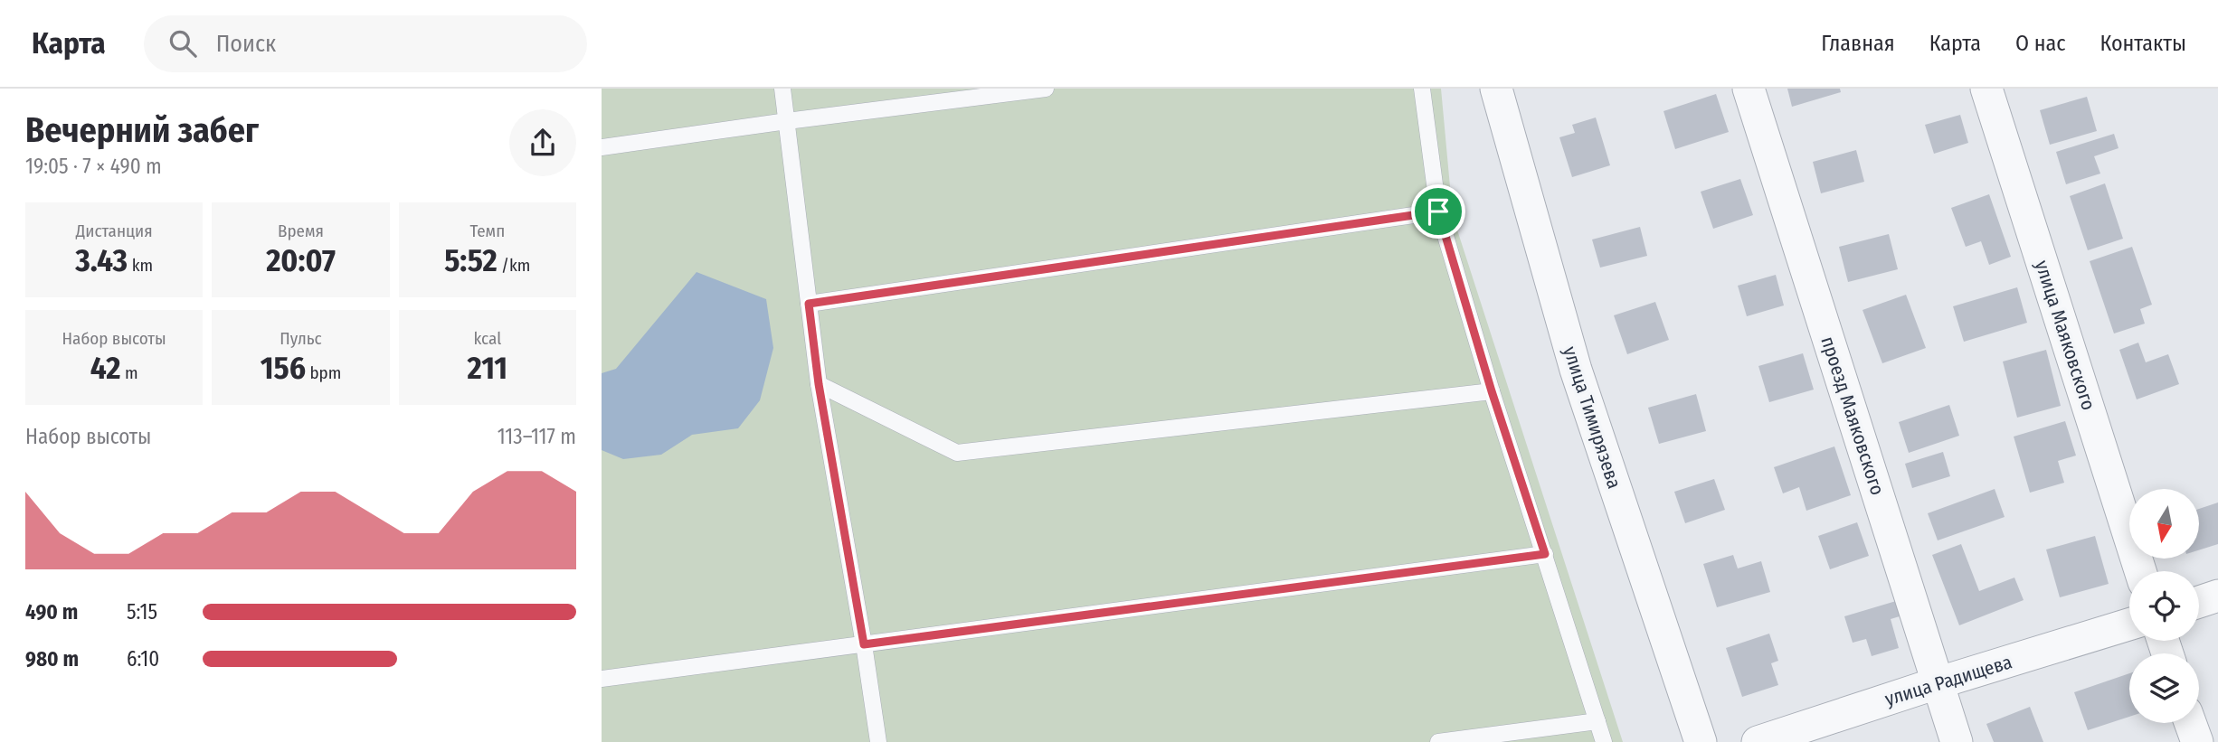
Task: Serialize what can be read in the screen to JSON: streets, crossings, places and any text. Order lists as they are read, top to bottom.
{
  "streets": {
    "street": [
      "улица Маяковского",
      "проезд Маяковского",
      "улица Тимирязева",
      "улица Радищева"
    ]
  },
  "crossings": [
    ["проезд Маяковского", "улица Радищева"]
  ],
  "north": "bottom",
  "page": {
    "header": "Карта",
    "search": "Поиск",
    "nav": [
      "Главная",
      "Карта",
      "О нас",
      "Контакты"
    ],
    "heading": ["Вечерний забег", "19:05 · 7 × 490 m"],
    "stats": [
      ["Дистанция", "3.43 km"],
      ["Время", "20:07"],
      ["Темп", "5:52 /km"],
      ["Набор высоты", "42 m"],
      ["Пульс", "156 bpm"],
      ["kcal", "211"]
    ],
    "chart": ["Набор высоты", "113–117 m"],
    "list": [
      {
        "name": "490 m",
        "note": "5:15"
      },
      {
        "name": "980 m",
        "note": "6:10"
      }
    ]
  }
}
